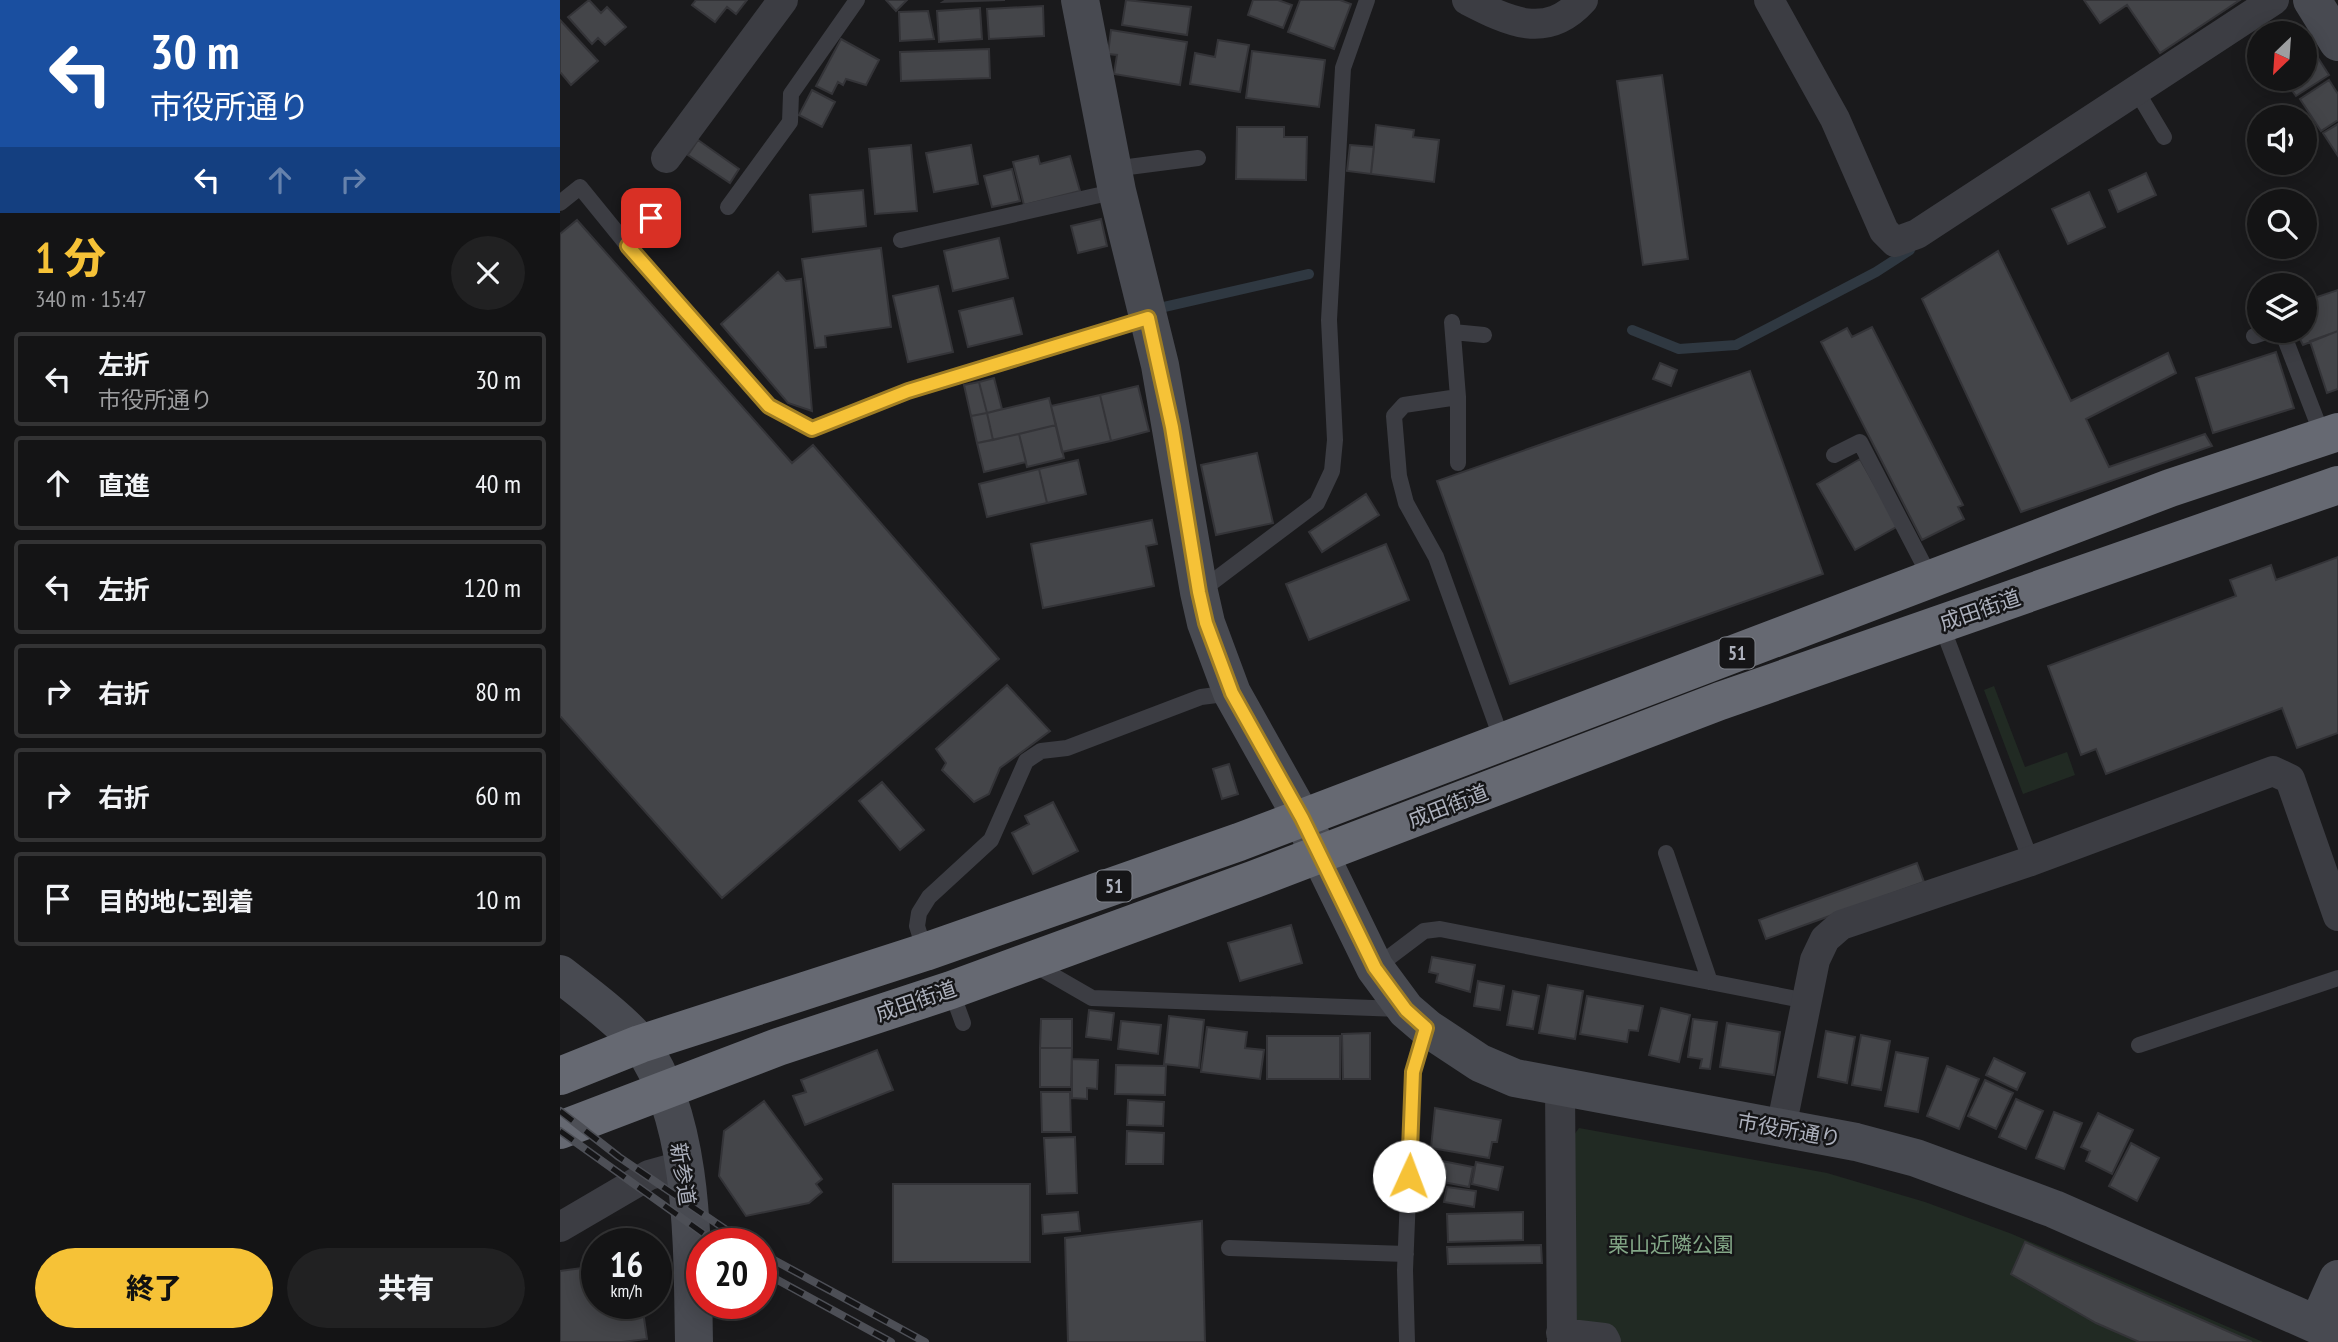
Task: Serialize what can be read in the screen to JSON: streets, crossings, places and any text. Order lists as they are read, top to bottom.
{
  "streets": {
    "highway": ["成田街道", "51"],
    "street": ["市役所通り", "新参道"]
  },
  "crossings": [
    ["成田街道", "市役所通り"],
    ["成田街道", "新参道"]
  ],
  "parks": ["栗山近隣公園"],
  "north": "bottom left",
  "page": {
    "turn": ["30 m", "市役所通り"],
    "heading": ["1 分", "340 m · 15:47"],
    "list": [
      {
        "name": "左折",
        "note": "市役所通り",
        "value": "30 m"
      },
      {
        "name": "直進",
        "value": "40 m"
      },
      {
        "name": "左折",
        "value": "120 m"
      },
      {
        "name": "右折",
        "value": "80 m"
      },
      {
        "name": "右折",
        "value": "60 m"
      },
      {
        "name": "目的地に到着",
        "value": "10 m"
      }
    ],
    "speed": "16 km/h",
    "limit": "20",
    "buttons": ["終了", "共有"]
  }
}
